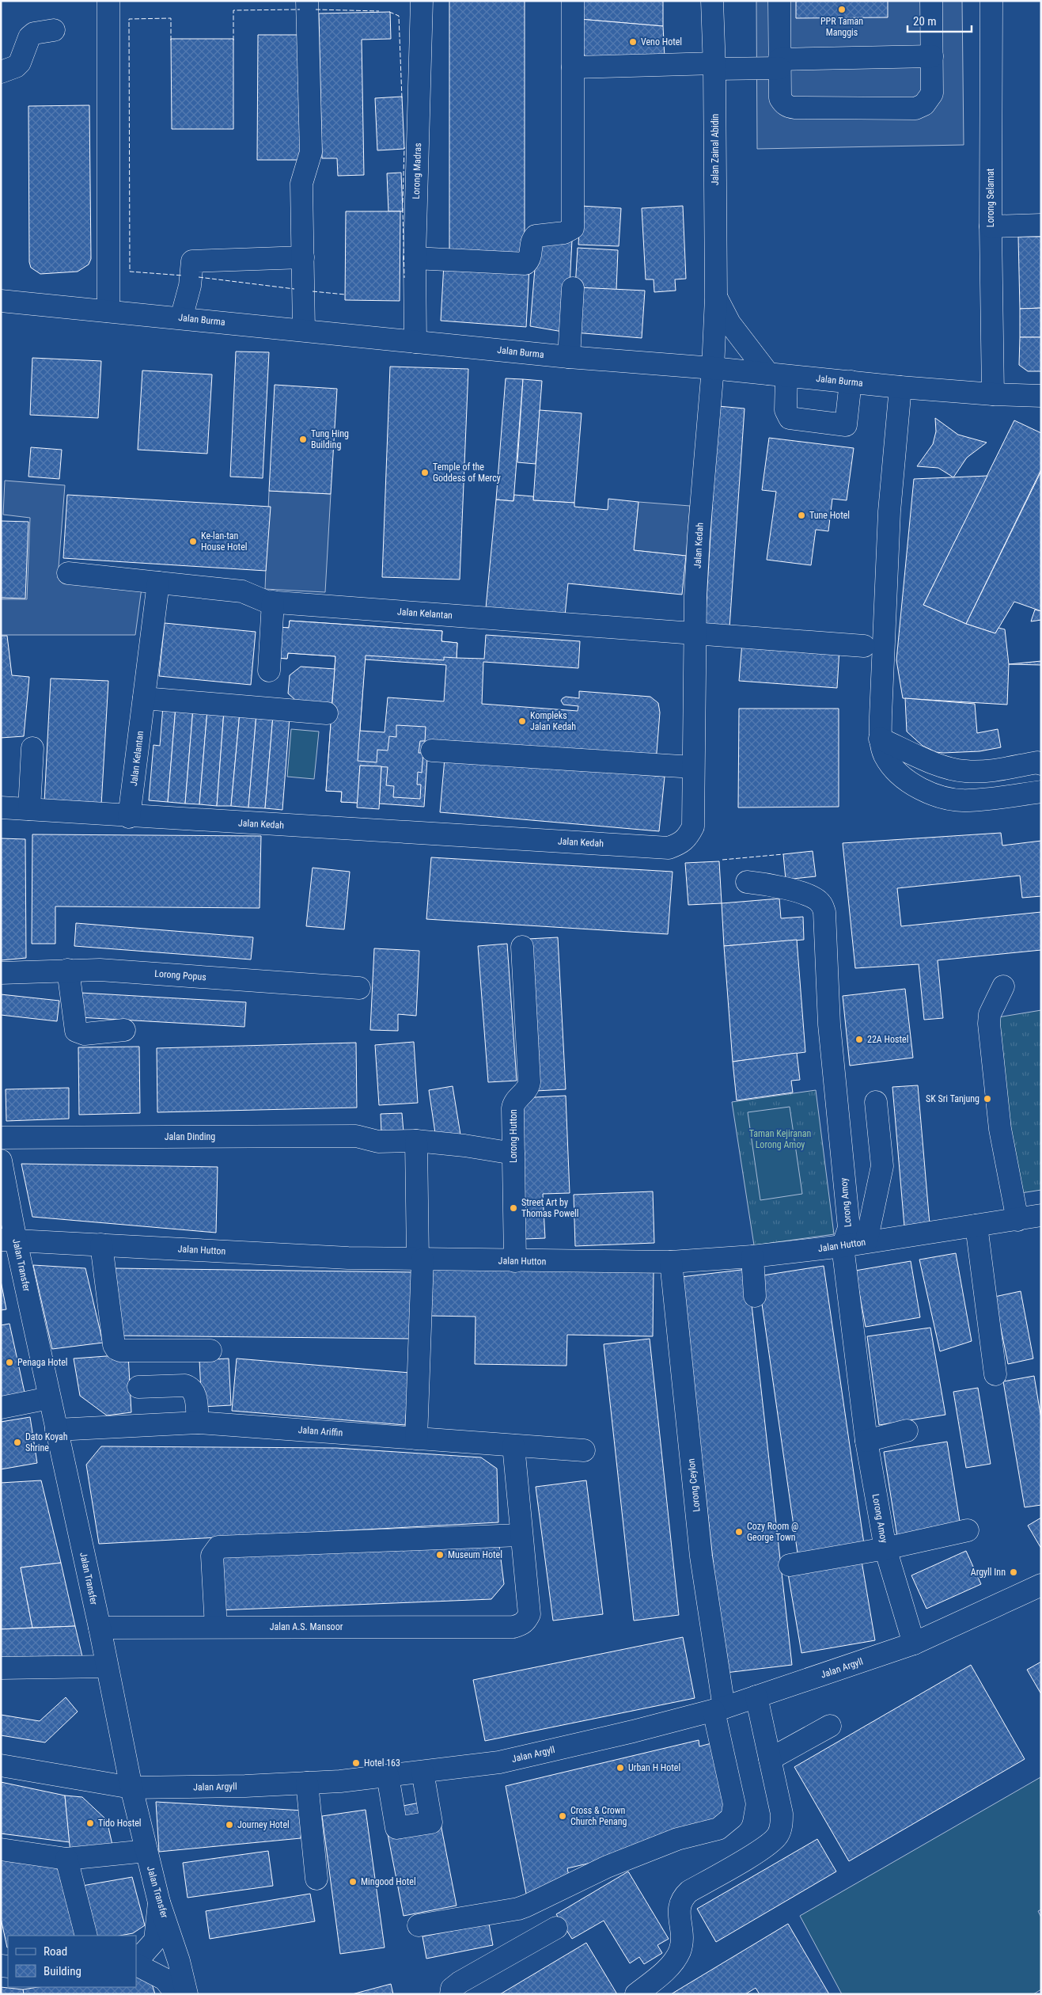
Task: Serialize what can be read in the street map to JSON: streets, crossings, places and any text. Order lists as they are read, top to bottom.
{
  "streets": {
    "street": [
      "Jalan Zainal Abidin",
      "Lorong Madras",
      "Lorong Selamat",
      "Jalan Burma",
      "Jalan Kedah",
      "Jalan Kelantan",
      "Lorong Popus",
      "Lorong Hutton",
      "Jalan Dinding",
      "Lorong Amoy",
      "Jalan Hutton",
      "Jalan Transfer",
      "Jalan Ariffin",
      "Lorong Ceylon",
      "Jalan A.S. Mansoor",
      "Jalan Argyll"
    ]
  },
  "crossings": [
    ["Jalan Zainal Abidin", "Jalan Burma"],
    ["Jalan Zainal Abidin", "Jalan Kedah"],
    ["Lorong Madras", "Jalan Burma"],
    ["Lorong Selamat", "Jalan Burma"],
    ["Jalan Burma", "Jalan Kedah"],
    ["Jalan Kedah", "Jalan Kelantan"],
    ["Lorong Hutton", "Jalan Dinding"],
    ["Lorong Hutton", "Jalan Hutton"],
    ["Lorong Amoy", "Jalan Hutton"],
    ["Lorong Amoy", "Jalan Argyll"],
    ["Jalan Hutton", "Jalan Transfer"],
    ["Jalan Hutton", "Lorong Ceylon"],
    ["Jalan Transfer", "Jalan Ariffin"],
    ["Jalan Transfer", "Jalan A.S. Mansoor"],
    ["Jalan Transfer", "Jalan Argyll"],
    ["Jalan Ariffin", "Jalan A.S. Mansoor"],
    ["Lorong Ceylon", "Jalan Argyll"]
  ],
  "parks": ["Taman Kejiranan Lorong Amoy"],
  "places": [
    "PPR Taman Manggis",
    "Veno Hotel",
    "Tung Hing Building",
    "Temple of the Goddess of Mercy",
    "Tune Hotel",
    "Ke-lan-tan House Hotel",
    "Kompleks Jalan Kedah",
    "22A Hostel",
    "SK Sri Tanjung",
    "Street Art by Thomas Powell",
    "Penaga Hotel",
    "Dato Koyah Shrine",
    "Cozy Room @ George Town",
    "Museum Hotel",
    "Argyll Inn",
    "Hotel 163",
    "Urban H Hotel",
    "Cross & Crown Church Penang",
    "Tido Hostel",
    "Journey Hotel",
    "Mingood Hotel"
  ],
  "legend": ["Road", "Building"],
  "scale_bar": "20 m"
}
